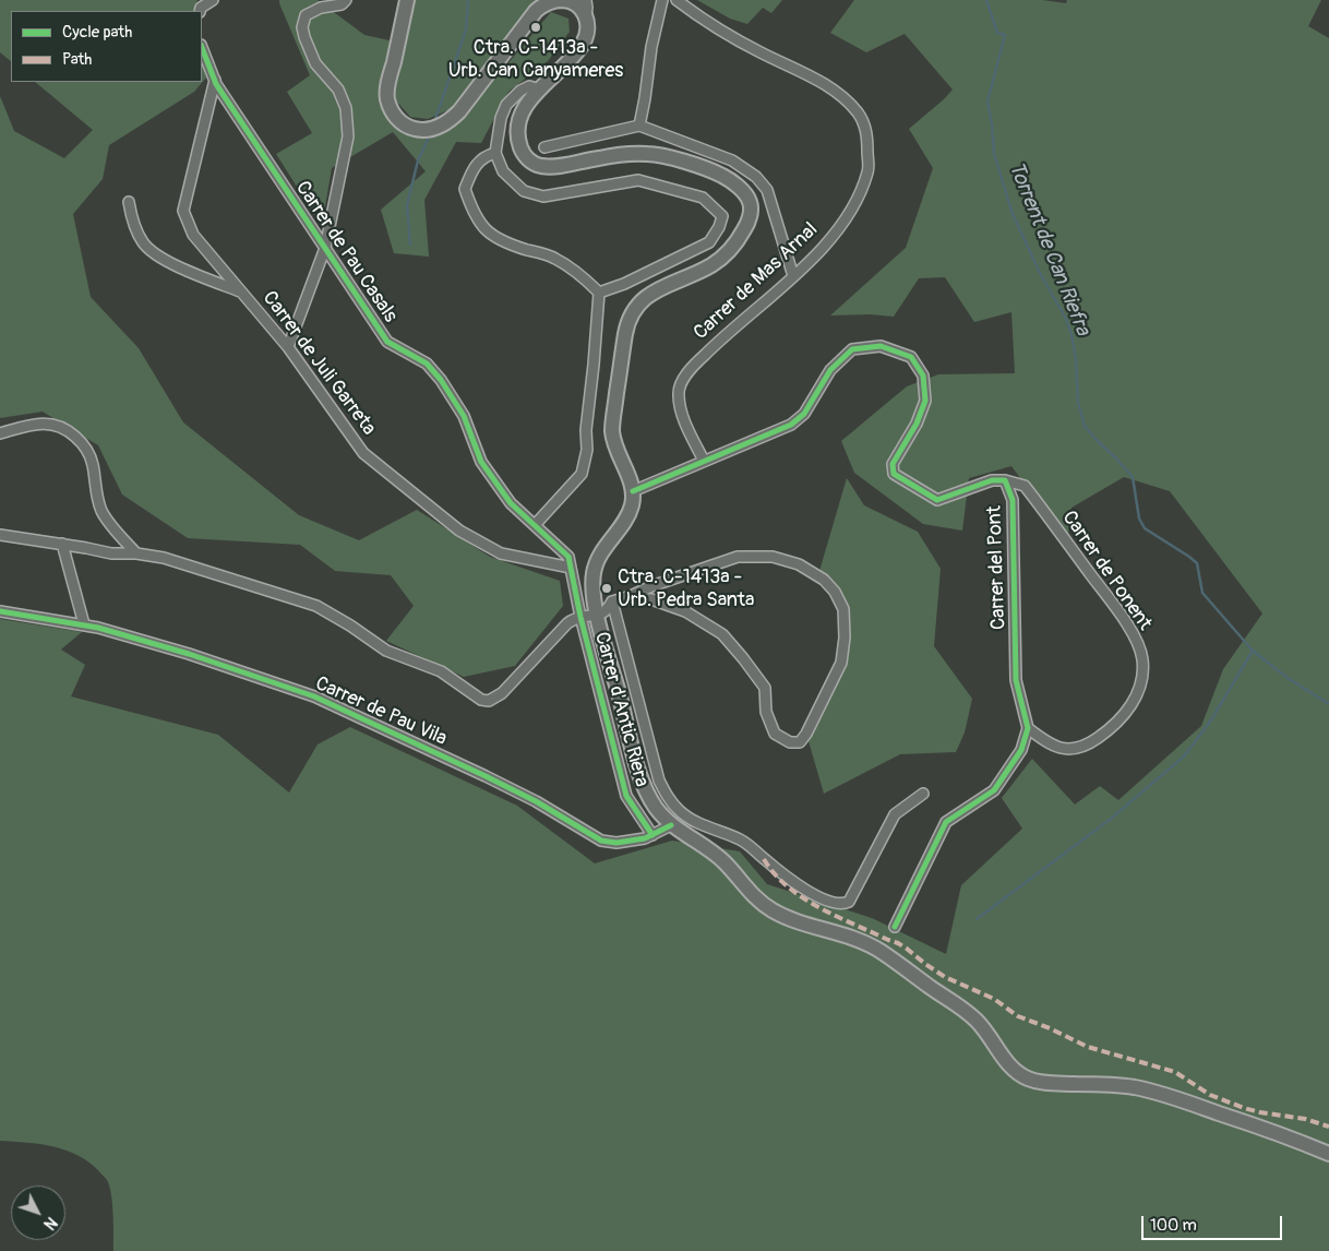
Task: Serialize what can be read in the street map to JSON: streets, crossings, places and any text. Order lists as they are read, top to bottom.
{
  "streets": {
    "street": [
      "Carrer de Pau Casals",
      "Carrer de Mas Arnal",
      "Carrer de Juli Garreta",
      "Carrer del Pont",
      "Carrer de Ponent",
      "Carrer d'Antic Riera",
      "Carrer de Pau Vila"
    ]
  },
  "crossings": [
    ["Carrer de Pau Casals", "Carrer de Juli Garreta"],
    ["Carrer de Pau Casals", "Carrer d'Antic Riera"],
    ["Carrer de Mas Arnal", "Carrer del Pont"],
    ["Carrer del Pont", "Carrer de Ponent"],
    ["Carrer d'Antic Riera", "Carrer de Pau Vila"]
  ],
  "water": ["Torrent de Can Riefra"],
  "places": ["Ctra. C-1413a - Urb. Can Canyameres", "Ctra. C-1413a - Urb. Pedra Santa"],
  "legend": ["Cycle path", "Path"],
  "scale_bar": "100 m",
  "north": "bottom right"
}
